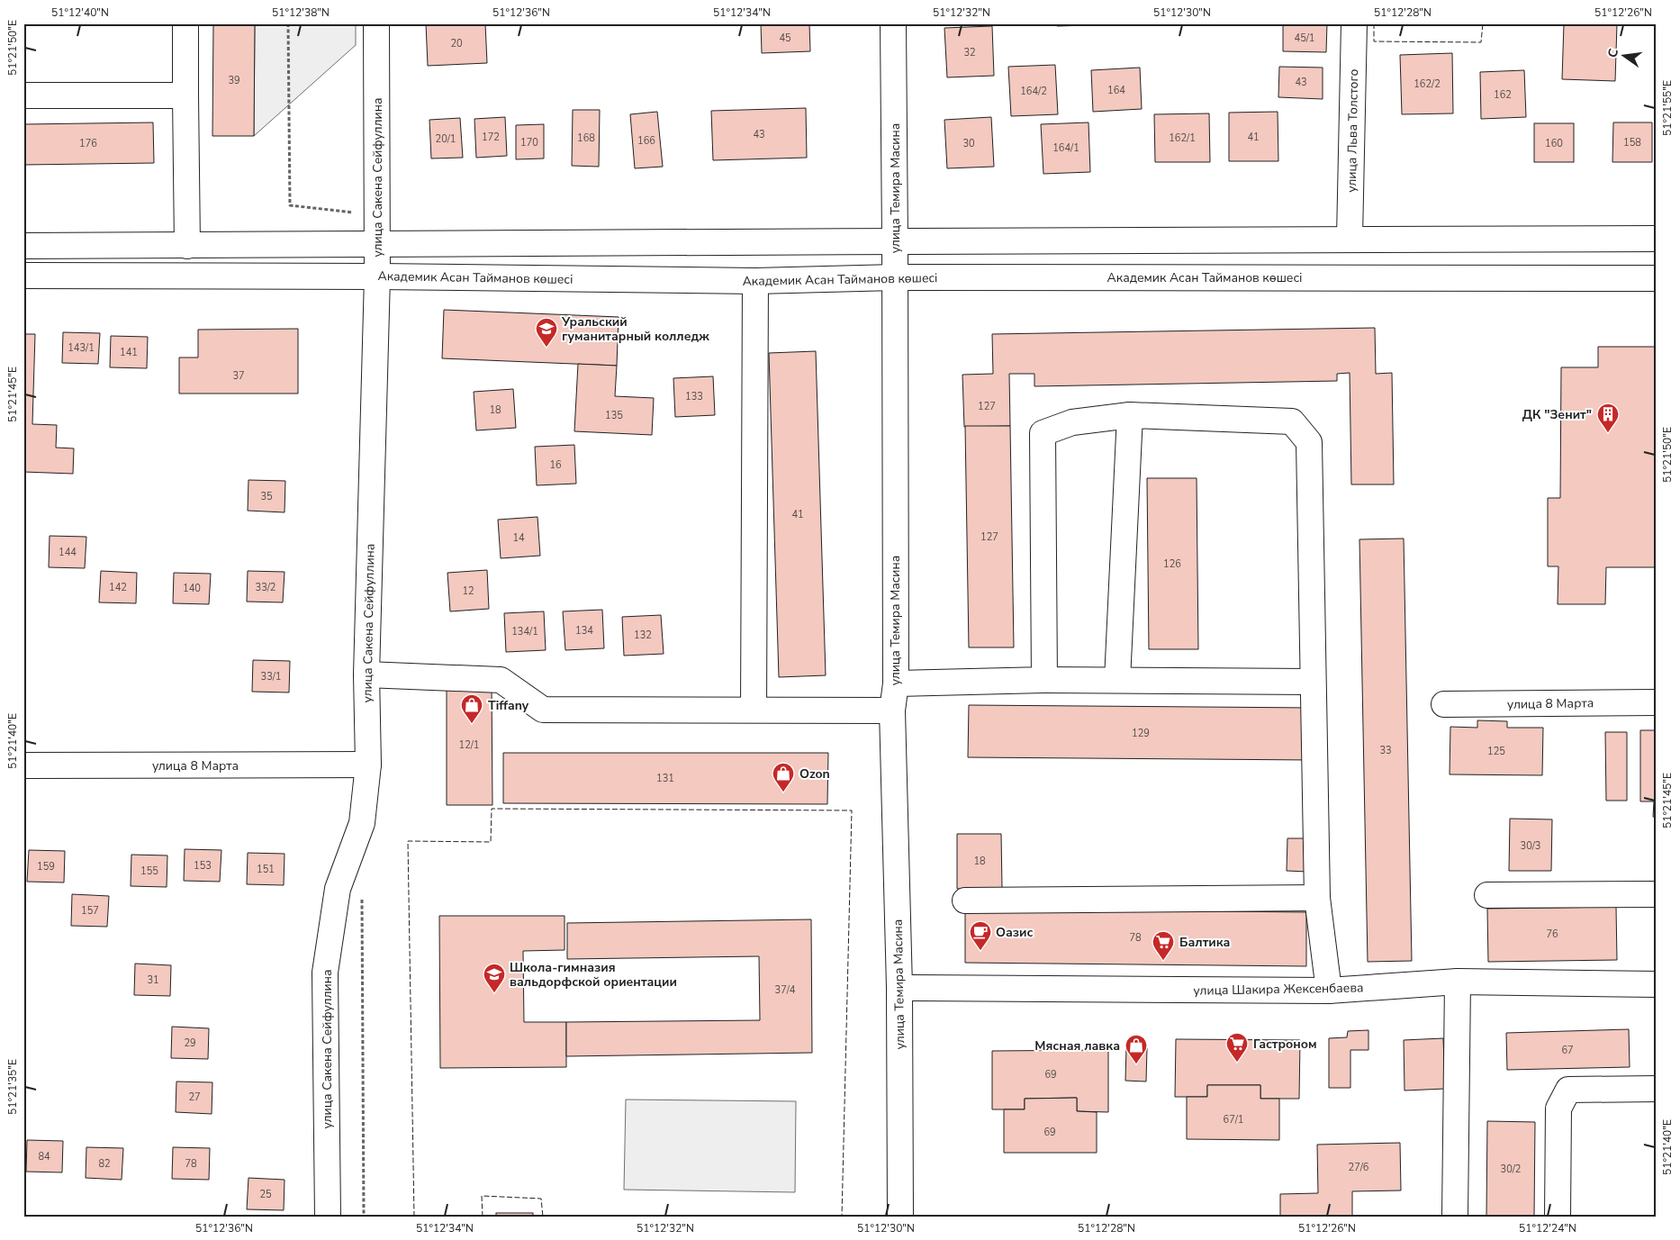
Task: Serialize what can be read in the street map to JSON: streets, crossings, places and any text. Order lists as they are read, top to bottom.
{
  "streets": {
    "street": [
      "улица Льва Толстого",
      "улица Сакена Сейфуллина",
      "улица Темира Масина",
      "Академик Асан Тайманов көшесі",
      "улица 8 Марта",
      "улица Шакира Жексенбаева"
    ]
  },
  "crossings": [
    ["улица Сакена Сейфуллина", "Академик Асан Тайманов көшесі"],
    ["улица Сакена Сейфуллина", "улица 8 Марта"],
    ["улица Темира Масина", "Академик Асан Тайманов көшесі"],
    ["улица Темира Масина", "улица Шакира Жексенбаева"]
  ],
  "places": {
    "school or university": ["Уральский гуманитарный колледж", "Школа-гимназия вальдорфской ориентации"],
    "building": ["ДК \"Зенит\""],
    "shop": ["Tiffany", "Ozon", "Мясная лавка"],
    "cafe": ["Оазис"],
    "supermarket": ["Балтика", "Гастроном"]
  },
  "house_numbers": [
    "45",
    "45/1",
    "20",
    "32",
    "39",
    "43",
    "162/2",
    "164",
    "164/2",
    "162",
    "43",
    "172",
    "41",
    "168",
    "162/1",
    "20/1",
    "166",
    "170",
    "158",
    "176",
    "30",
    "160",
    "164/1",
    "143/1",
    "141",
    "37",
    "133",
    "127",
    "18",
    "135",
    "16",
    "35",
    "41",
    "127",
    "14",
    "144",
    "126",
    "142",
    "33/2",
    "140",
    "12",
    "134",
    "134/1",
    "132",
    "33/1",
    "129",
    "12/1",
    "33",
    "125",
    "131",
    "30/3",
    "18",
    "153",
    "159",
    "151",
    "155",
    "157",
    "76",
    "78",
    "31",
    "37/4",
    "29",
    "67",
    "69",
    "27",
    "67/1",
    "69",
    "84",
    "82",
    "78",
    "27/6",
    "30/2",
    "25"
  ],
  "north": "left",
  "coordinates": [
    "51°12'40\"N",
    "51°12'38\"N",
    "51°12'36\"N",
    "51°12'34\"N",
    "51°12'32\"N",
    "51°12'30\"N",
    "51°12'28\"N",
    "51°12'26\"N",
    "51°21'50\"E",
    "51°21'55\"E",
    "51°21'45\"E",
    "51°21'40\"E",
    "51°21'35\"E",
    "51°12'24\"N"
  ]
}
